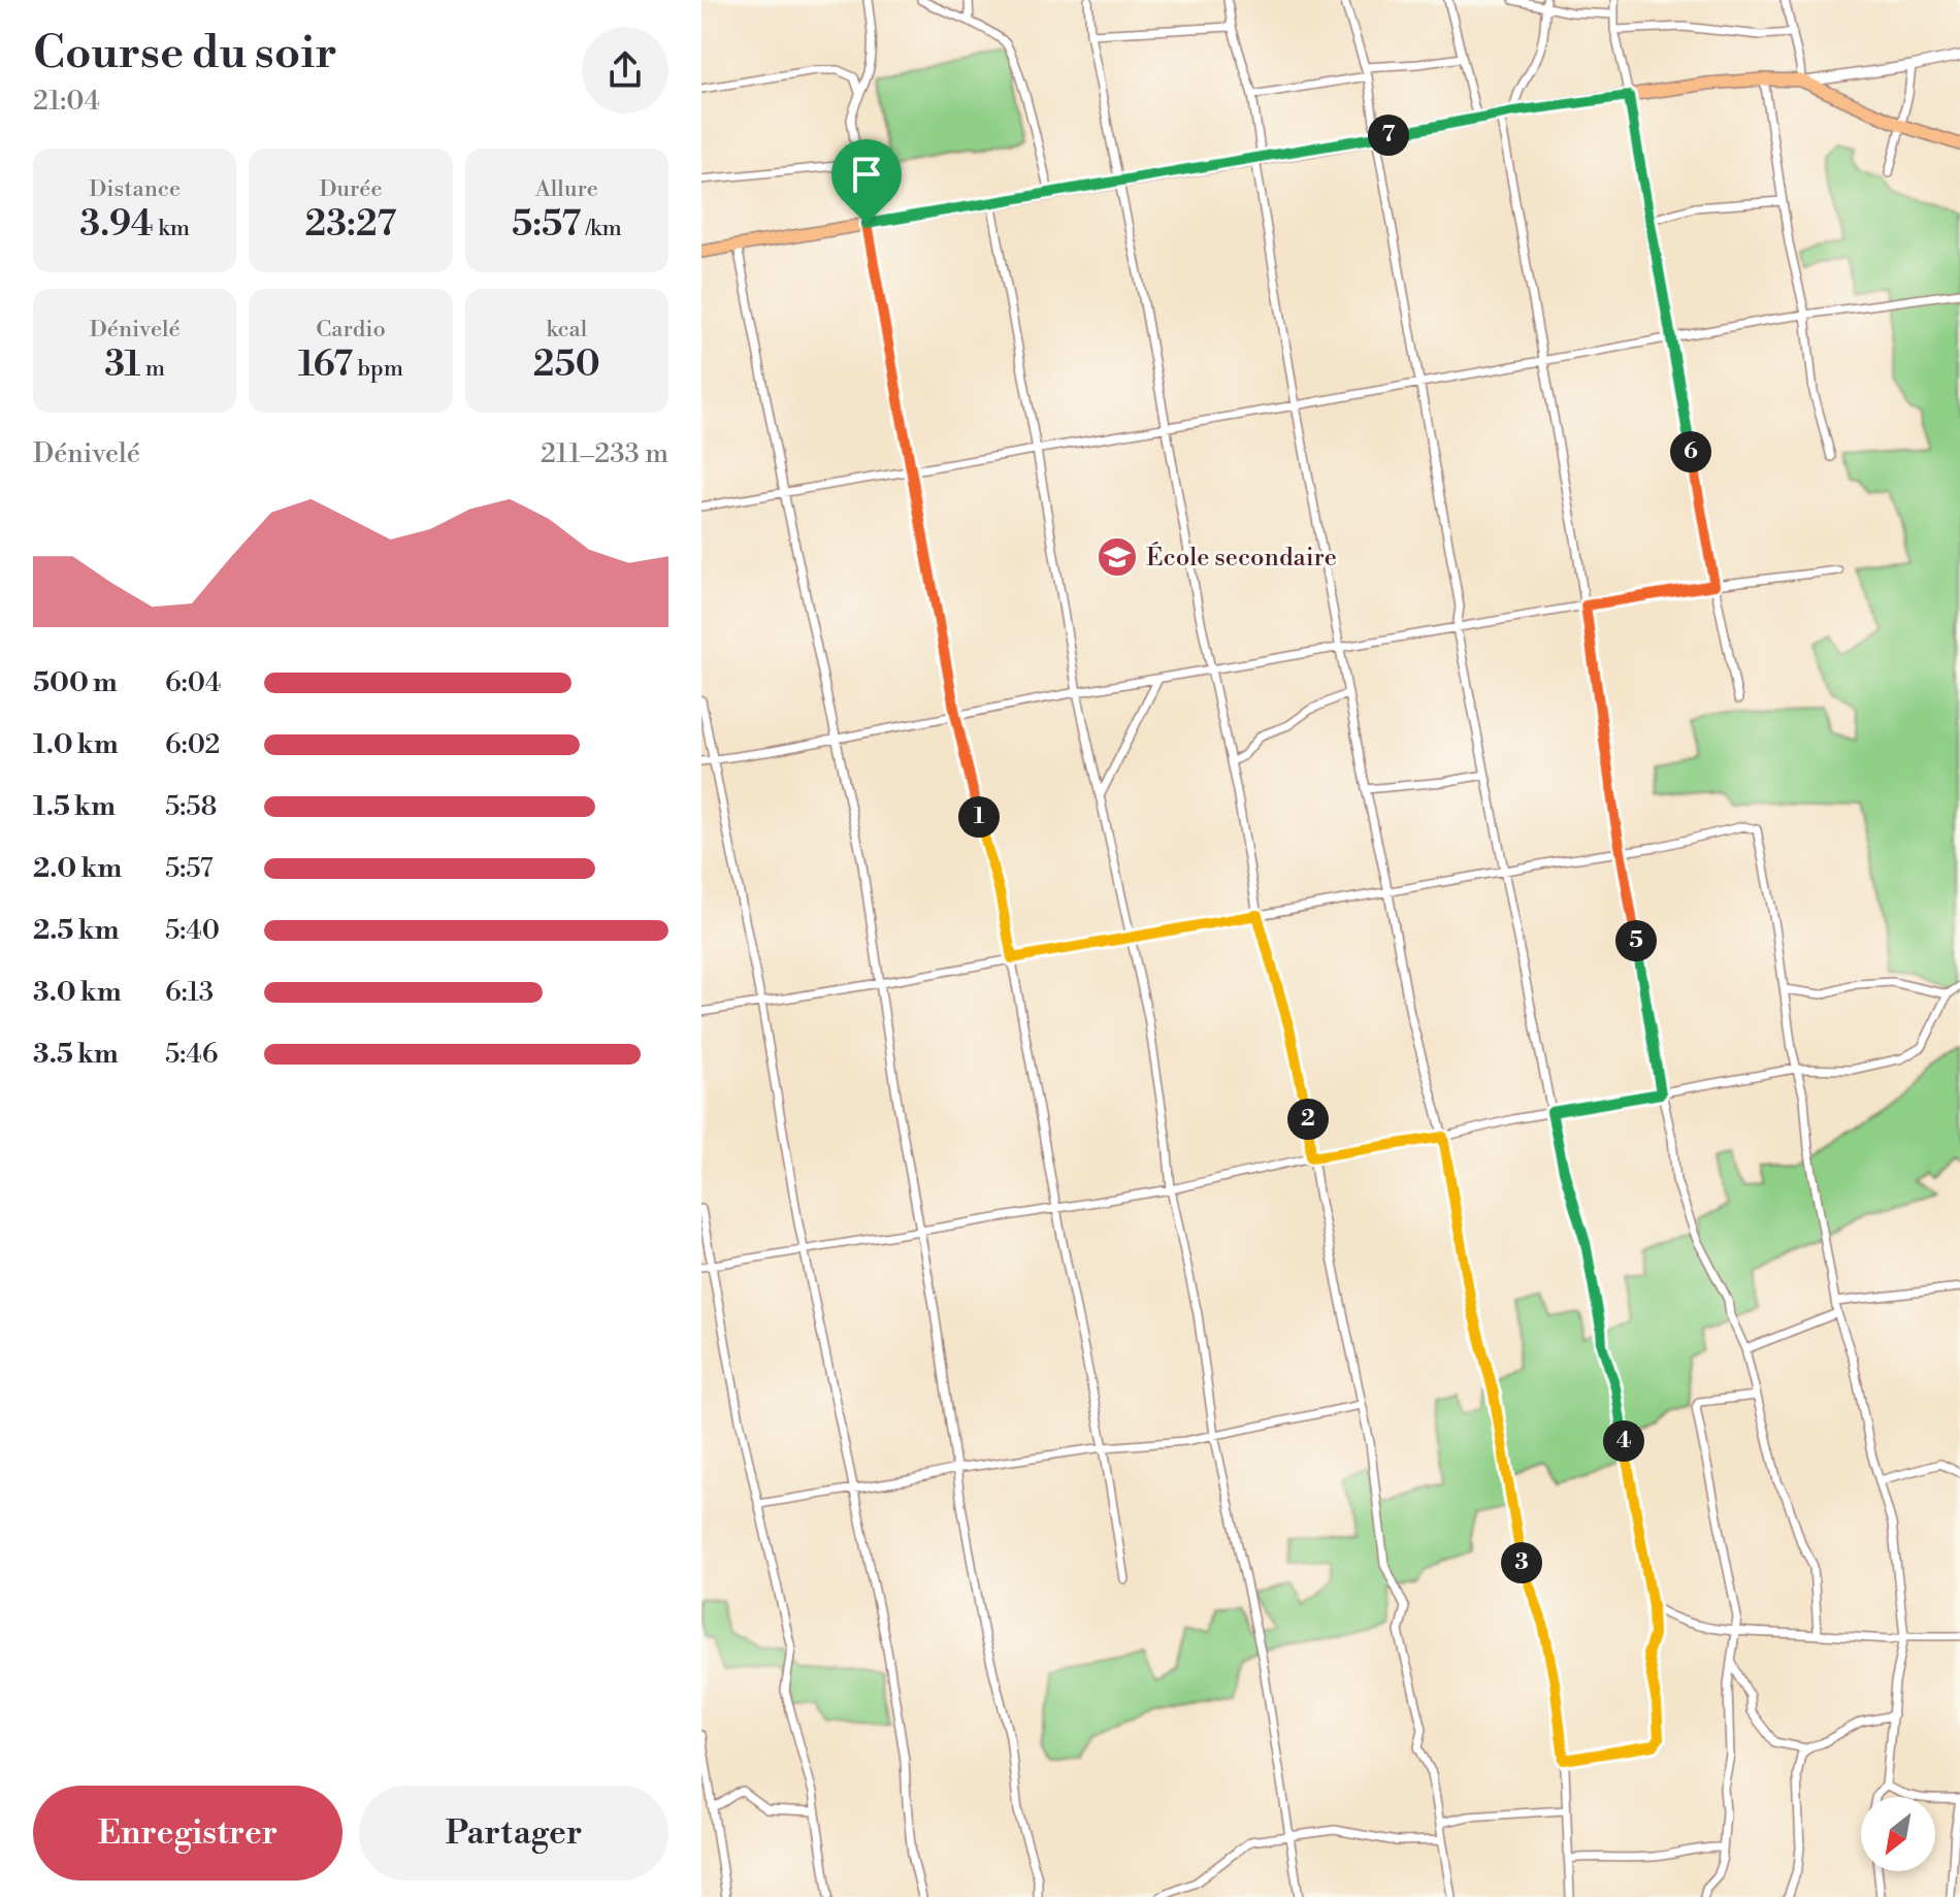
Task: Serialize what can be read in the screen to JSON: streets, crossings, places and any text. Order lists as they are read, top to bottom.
{
  "places": {
    "school or university": ["École secondaire"]
  },
  "north": "bottom left",
  "page": {
    "heading": ["Course du soir", "21:04"],
    "pins": [
      "7",
      "6",
      "1",
      "5",
      "2",
      "4",
      "3"
    ],
    "stats": [
      ["Distance", "3.94 km"],
      ["Durée", "23:27"],
      ["Allure", "5:57 /km"],
      ["Dénivelé", "31 m"],
      ["Cardio", "167 bpm"],
      ["kcal", "250"]
    ],
    "chart": ["Dénivelé", "211–233 m"],
    "list": [
      {
        "name": "500 m",
        "note": "6:04"
      },
      {
        "name": "1.0 km",
        "note": "6:02"
      },
      {
        "name": "1.5 km",
        "note": "5:58"
      },
      {
        "name": "2.0 km",
        "note": "5:57"
      },
      {
        "name": "2.5 km",
        "note": "5:40"
      },
      {
        "name": "3.0 km",
        "note": "6:13"
      },
      {
        "name": "3.5 km",
        "note": "5:46"
      }
    ],
    "buttons": ["Enregistrer", "Partager"]
  }
}
